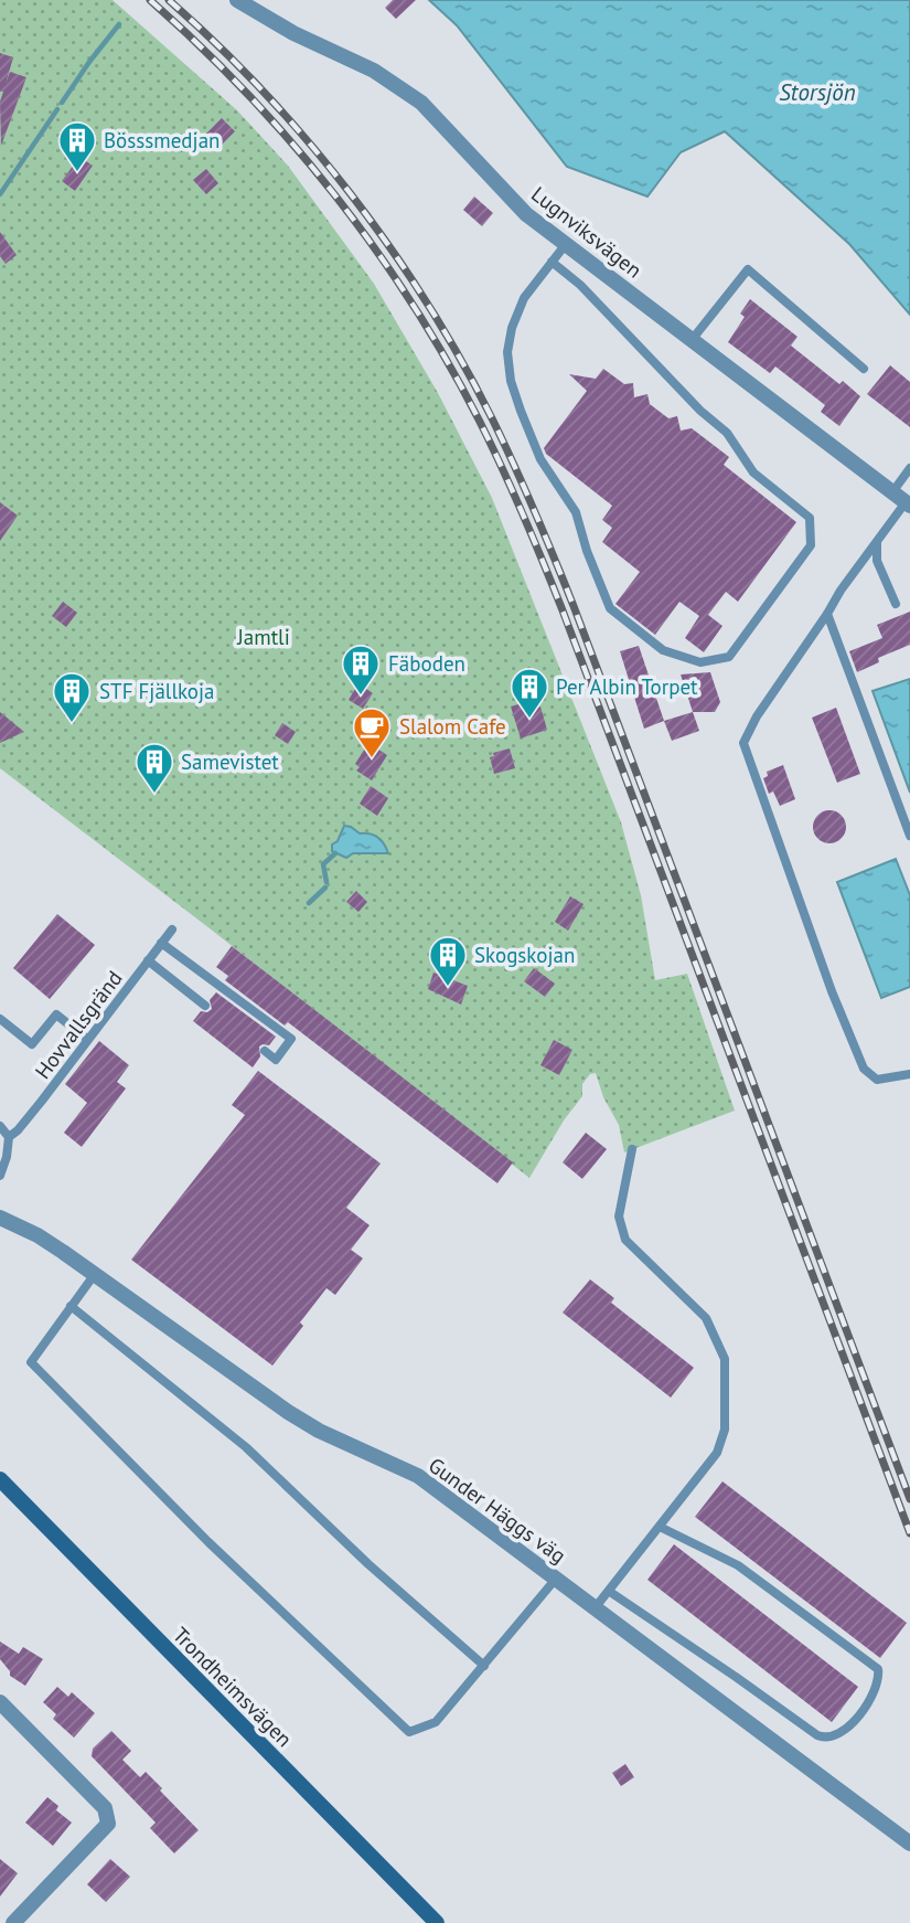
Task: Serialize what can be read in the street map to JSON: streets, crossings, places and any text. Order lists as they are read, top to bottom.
{
  "streets": {
    "main road": ["Trondheimsvägen"],
    "street": ["Lugnviksvägen", "Gunder Häggs väg"],
    "lane": ["Hovvallsgränd"]
  },
  "water": ["Storsjön"],
  "parks": ["Jamtli"],
  "places": {
    "building": [
      "Bösssmedjan",
      "Fäboden",
      "Per Albin Torpet",
      "STF Fjällkoja",
      "Samevistet",
      "Skogskojan"
    ],
    "cafe": ["Slalom Cafe"]
  }
}
